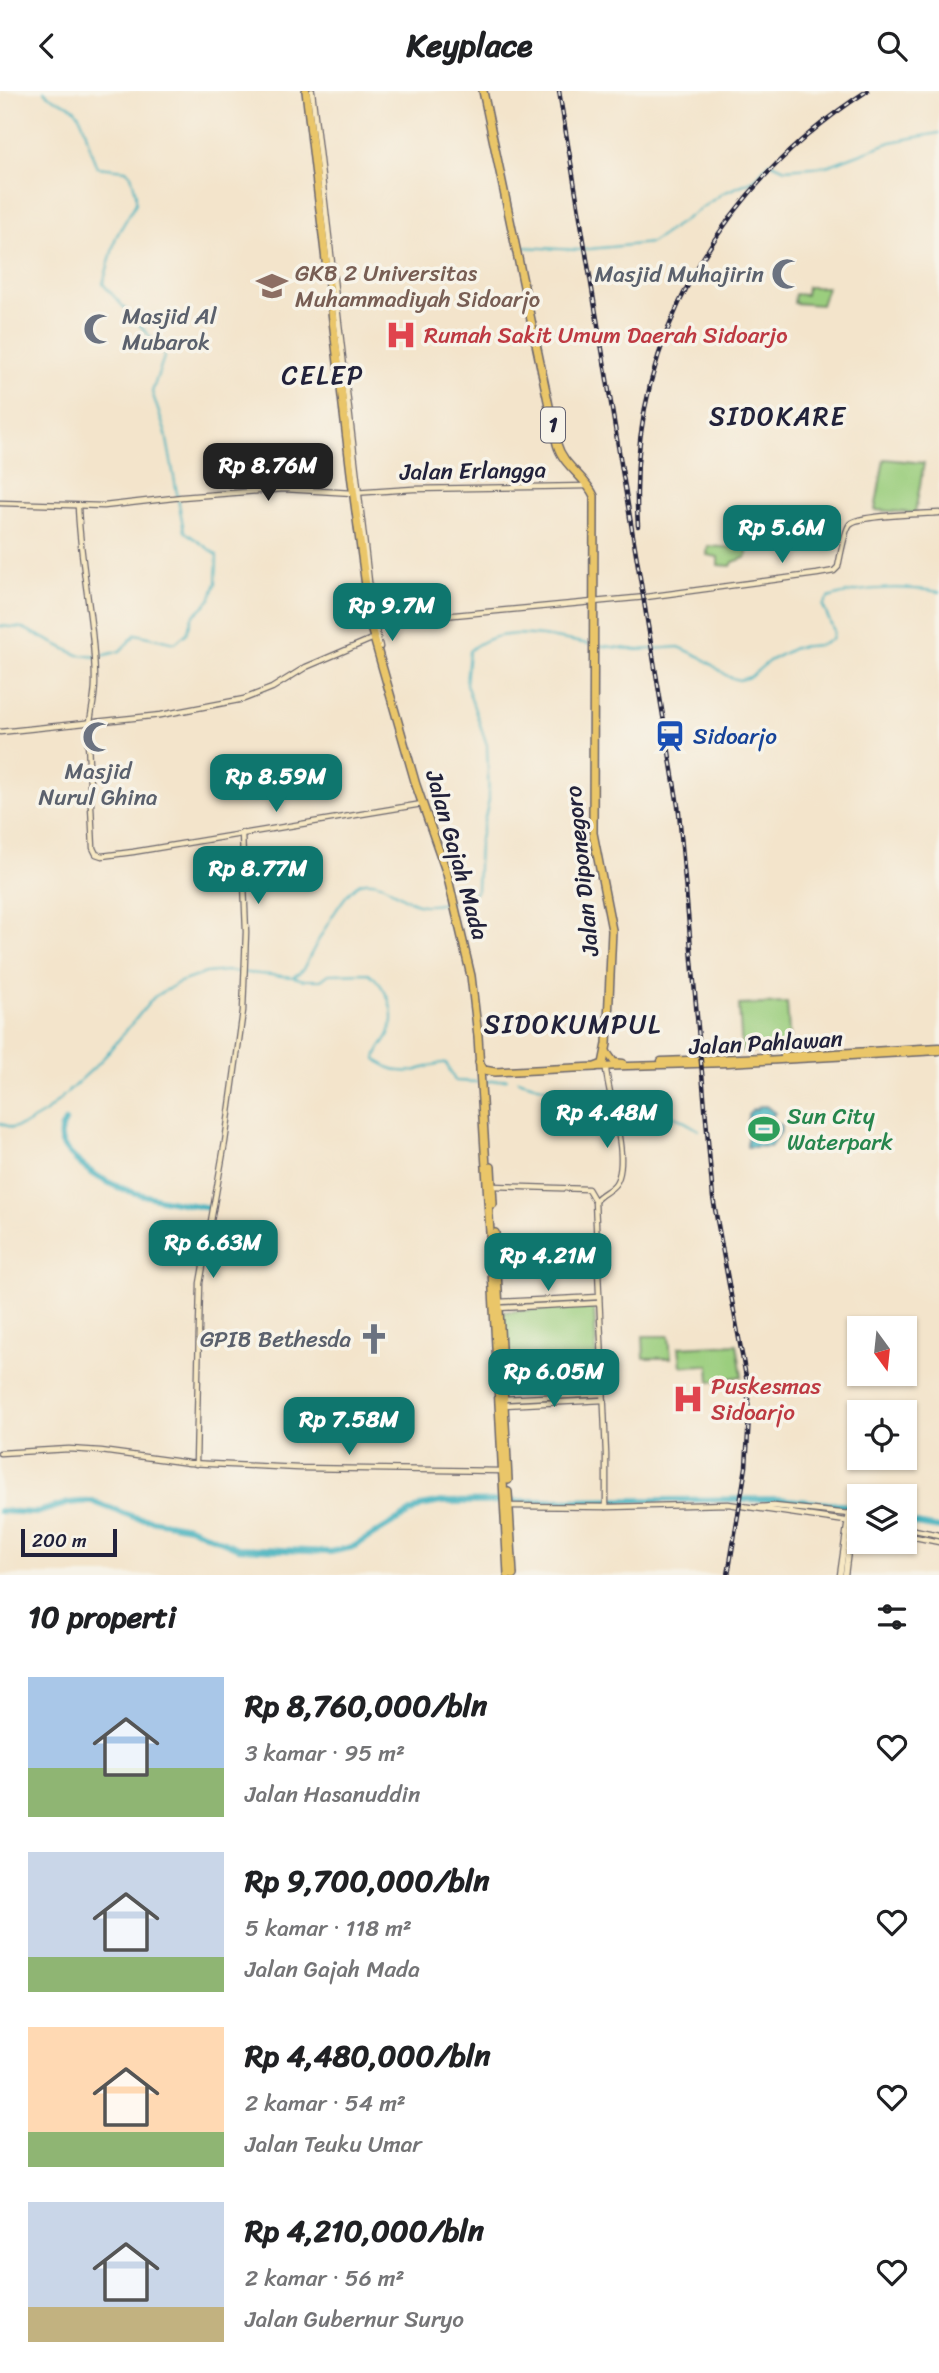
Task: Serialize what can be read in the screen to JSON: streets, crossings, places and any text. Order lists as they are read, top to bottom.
{
  "streets": {
    "highway": ["1", "Jalan Gajah Mada", "Jalan Diponegoro"],
    "main road": ["Jalan Erlangga", "Jalan Pahlawan"]
  },
  "crossings": [
    ["1", "Jalan Erlangga"],
    ["1", "Jalan Diponegoro"],
    ["Jalan Erlangga", "Jalan Gajah Mada"],
    ["Jalan Erlangga", "Jalan Diponegoro"]
  ],
  "districts": ["CELEP", "SIDOKARE", "SIDOKUMPUL"],
  "places": {
    "mosque": ["Masjid Muhajirin", "Masjid Al Mubarok", "Masjid Nurul Ghina"],
    "school or university": ["GKB 2 Universitas Muhammadiyah Sidoarjo"],
    "hospital": ["Rumah Sakit Umum Daerah Sidoarjo", "Puskesmas Sidoarjo"],
    "station": ["Sidoarjo"],
    "sports": ["Sun City Waterpark"],
    "church": ["GPIB Bethesda"]
  },
  "scale_bar": "200 m",
  "north": "bottom",
  "page": {
    "header": "Keyplace",
    "price": [
      "Rp 8.76M",
      "Rp 5.6M",
      "Rp 9.7M",
      "Rp 8.59M",
      "Rp 8.77M",
      "Rp 4.48M",
      "Rp 6.63M",
      "Rp 4.21M",
      "Rp 6.05M",
      "Rp 7.58M"
    ],
    "scale": "200 m",
    "heading": "10 properti",
    "list": [
      {
        "name": "Rp 8,760,000/bln",
        "note": "3 kamar · 95 m² · Jalan Hasanuddin"
      },
      {
        "name": "Rp 9,700,000/bln",
        "note": "5 kamar · 118 m² · Jalan Gajah Mada"
      },
      {
        "name": "Rp 4,480,000/bln",
        "note": "2 kamar · 54 m² · Jalan Teuku Umar"
      },
      {
        "name": "Rp 4,210,000/bln",
        "note": "2 kamar · 56 m² · Jalan Gubernur Suryo"
      }
    ]
  }
}
